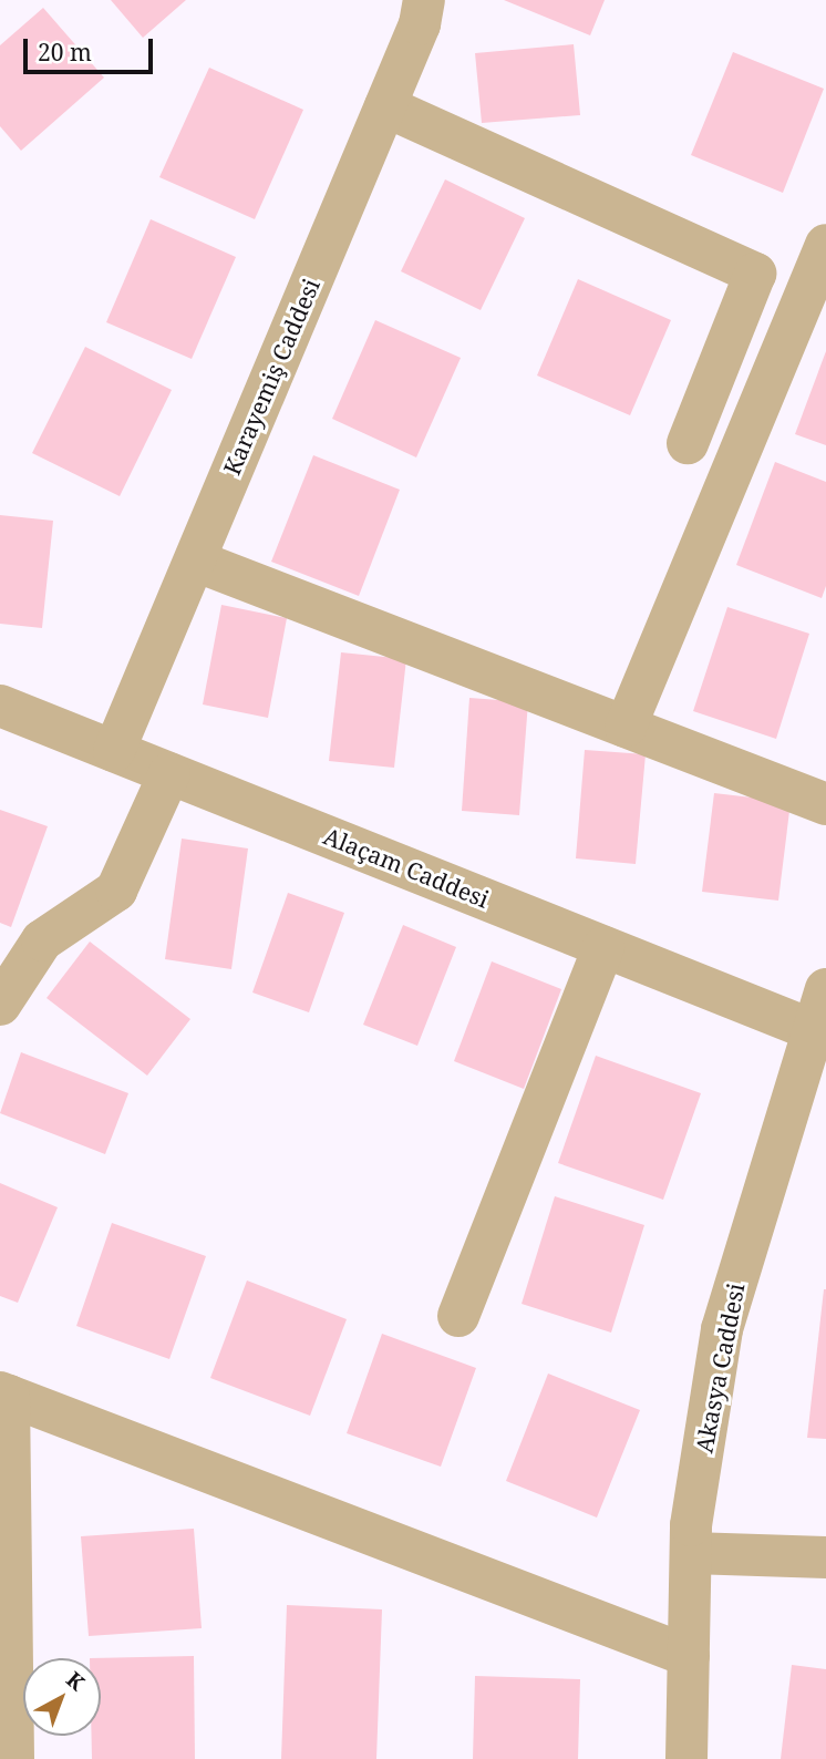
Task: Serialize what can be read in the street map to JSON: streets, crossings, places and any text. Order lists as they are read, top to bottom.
{
  "streets": {
    "street": ["Karayemiş Caddesi", "Alaçam Caddesi", "Akasya Caddesi"]
  },
  "crossings": [
    ["Karayemiş Caddesi", "Alaçam Caddesi"],
    ["Alaçam Caddesi", "Akasya Caddesi"]
  ],
  "scale_bar": "20 m",
  "north": "top right"
}
